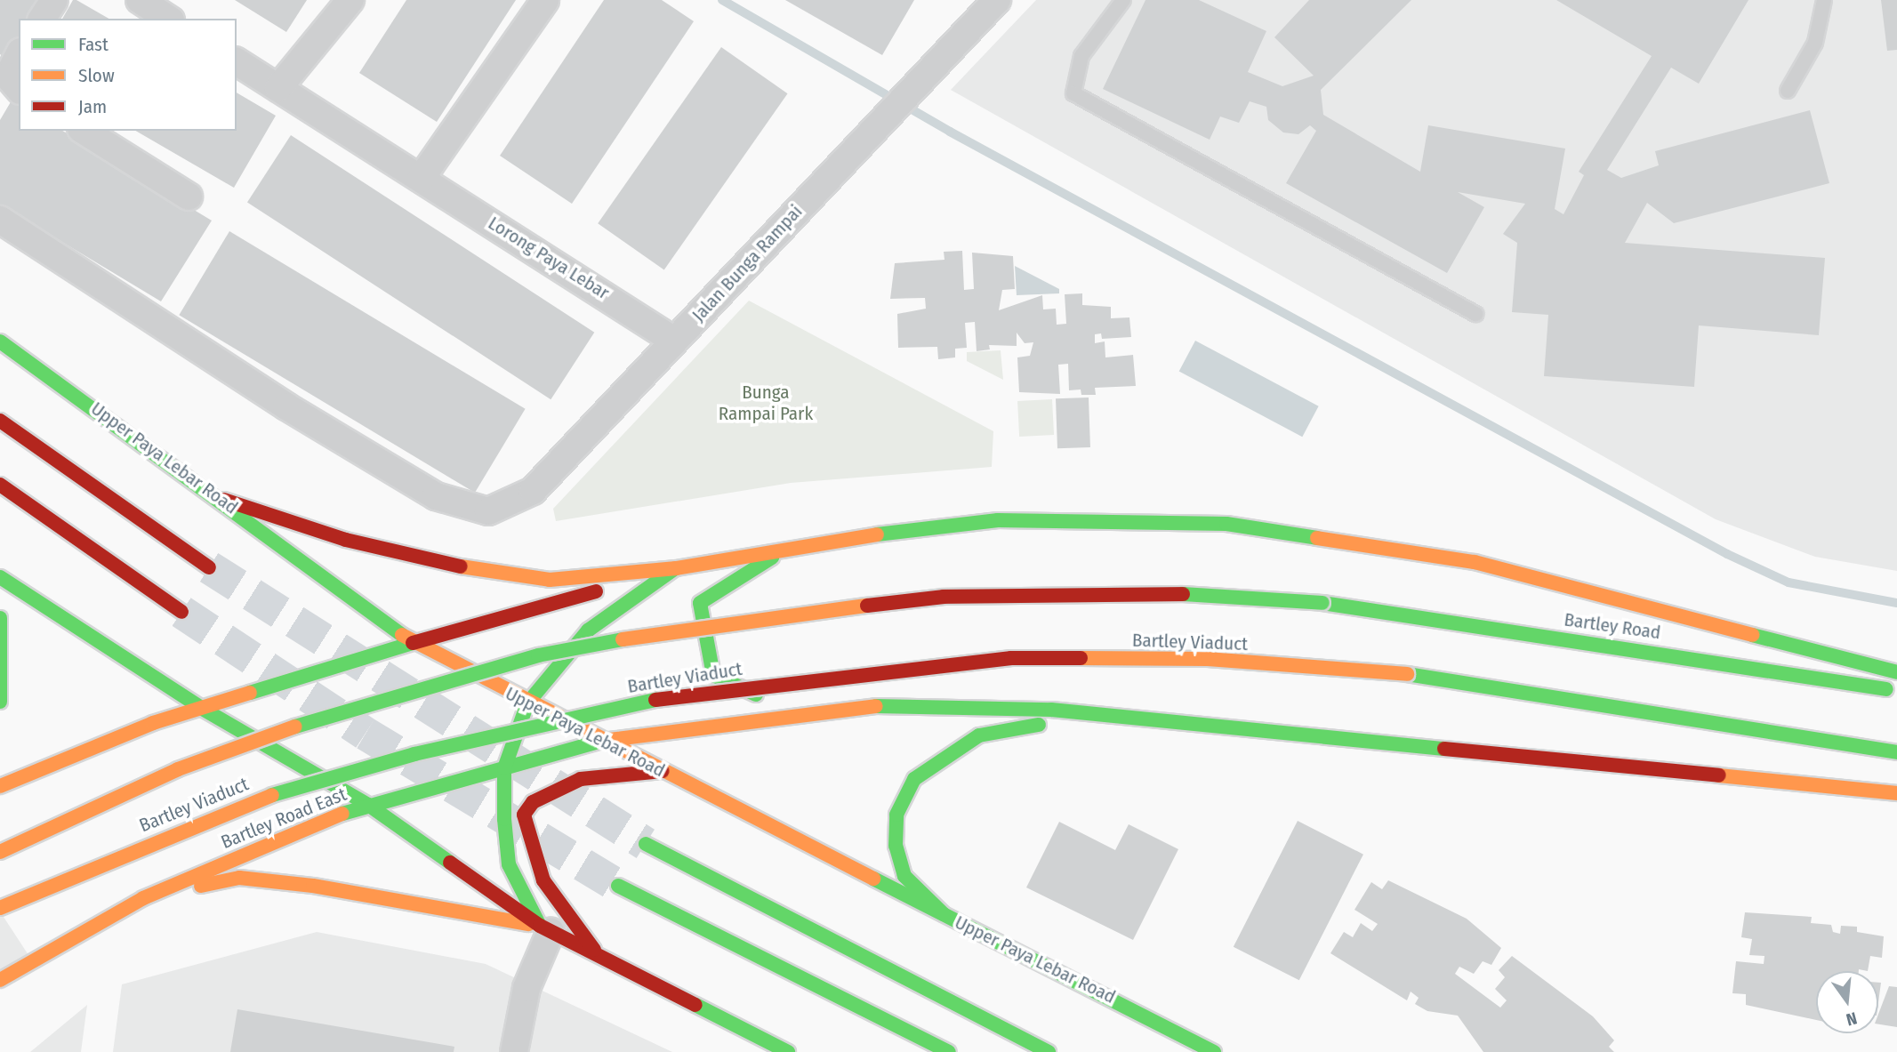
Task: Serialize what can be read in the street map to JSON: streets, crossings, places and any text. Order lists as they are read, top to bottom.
{
  "streets": {
    "main road": [
      "Upper Paya Lebar Road",
      "Bartley Road",
      "Bartley Viaduct",
      "Bartley Road East"
    ],
    "street": ["Lorong Paya Lebar", "Jalan Bunga Rampai"]
  },
  "crossings": [
    ["Lorong Paya Lebar", "Jalan Bunga Rampai"],
    ["Upper Paya Lebar Road", "Bartley Road East"],
    ["Bartley Road", "Bartley Viaduct"]
  ],
  "parks": ["Bunga Rampai Park"],
  "legend": ["Fast", "Slow", "Jam"],
  "north": "bottom"
}
